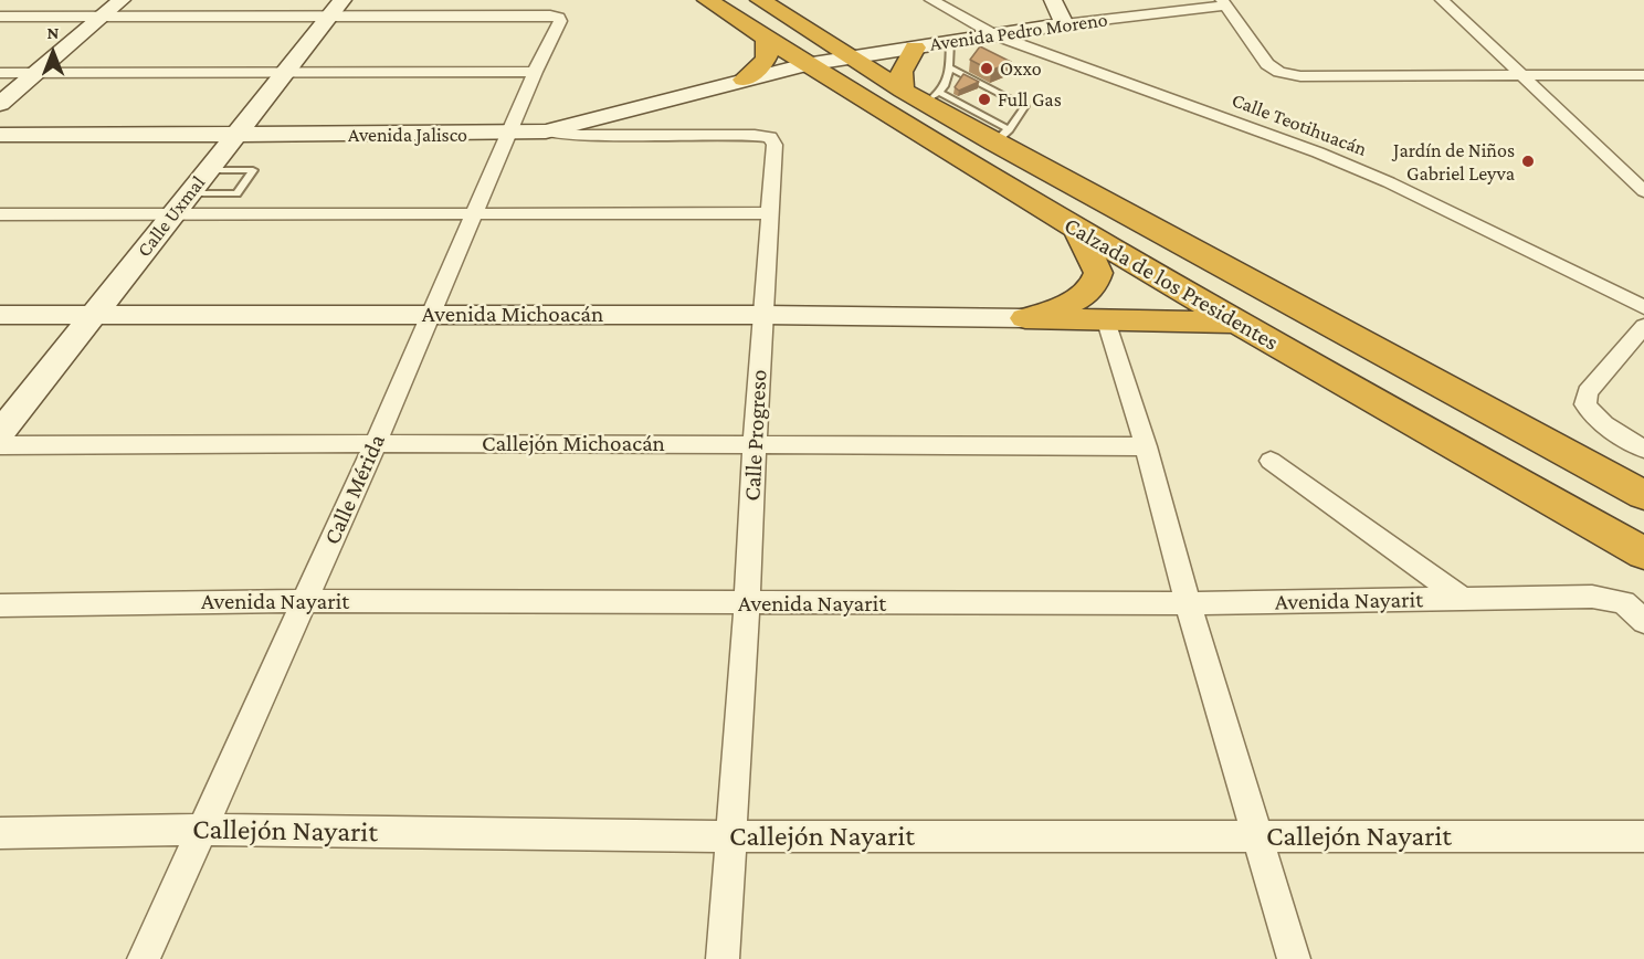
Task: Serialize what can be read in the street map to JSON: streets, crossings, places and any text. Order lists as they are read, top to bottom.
{
  "streets": {
    "highway": ["Calzada de los Presidentes"],
    "street": [
      "Avenida Pedro Moreno",
      "Calle Teotihuacán",
      "Avenida Jalisco",
      "Calle Uxmal",
      "Avenida Michoacán",
      "Calle Progreso",
      "Callejón Michoacán",
      "Calle Mérida",
      "Avenida Nayarit",
      "Callejón Nayarit"
    ]
  },
  "crossings": [
    ["Avenida Pedro Moreno", "Calle Teotihuacán"],
    ["Avenida Pedro Moreno", "Avenida Jalisco"],
    ["Avenida Pedro Moreno", "Calzada de los Presidentes"],
    ["Avenida Jalisco", "Calle Uxmal"],
    ["Avenida Jalisco", "Calzada de los Presidentes"],
    ["Avenida Jalisco", "Calle Progreso"],
    ["Avenida Jalisco", "Calle Mérida"],
    ["Calle Uxmal", "Avenida Michoacán"],
    ["Calle Uxmal", "Calle Mérida"],
    ["Avenida Michoacán", "Calle Progreso"],
    ["Avenida Michoacán", "Calle Mérida"],
    ["Calle Progreso", "Callejón Michoacán"],
    ["Calle Progreso", "Avenida Nayarit"],
    ["Calle Progreso", "Callejón Nayarit"],
    ["Callejón Michoacán", "Calle Mérida"],
    ["Calle Mérida", "Avenida Nayarit"],
    ["Calle Mérida", "Callejón Nayarit"]
  ],
  "places": ["Oxxo", "Full Gas", "Jardín de Niños Gabriel Leyva"],
  "north": "top"
}
